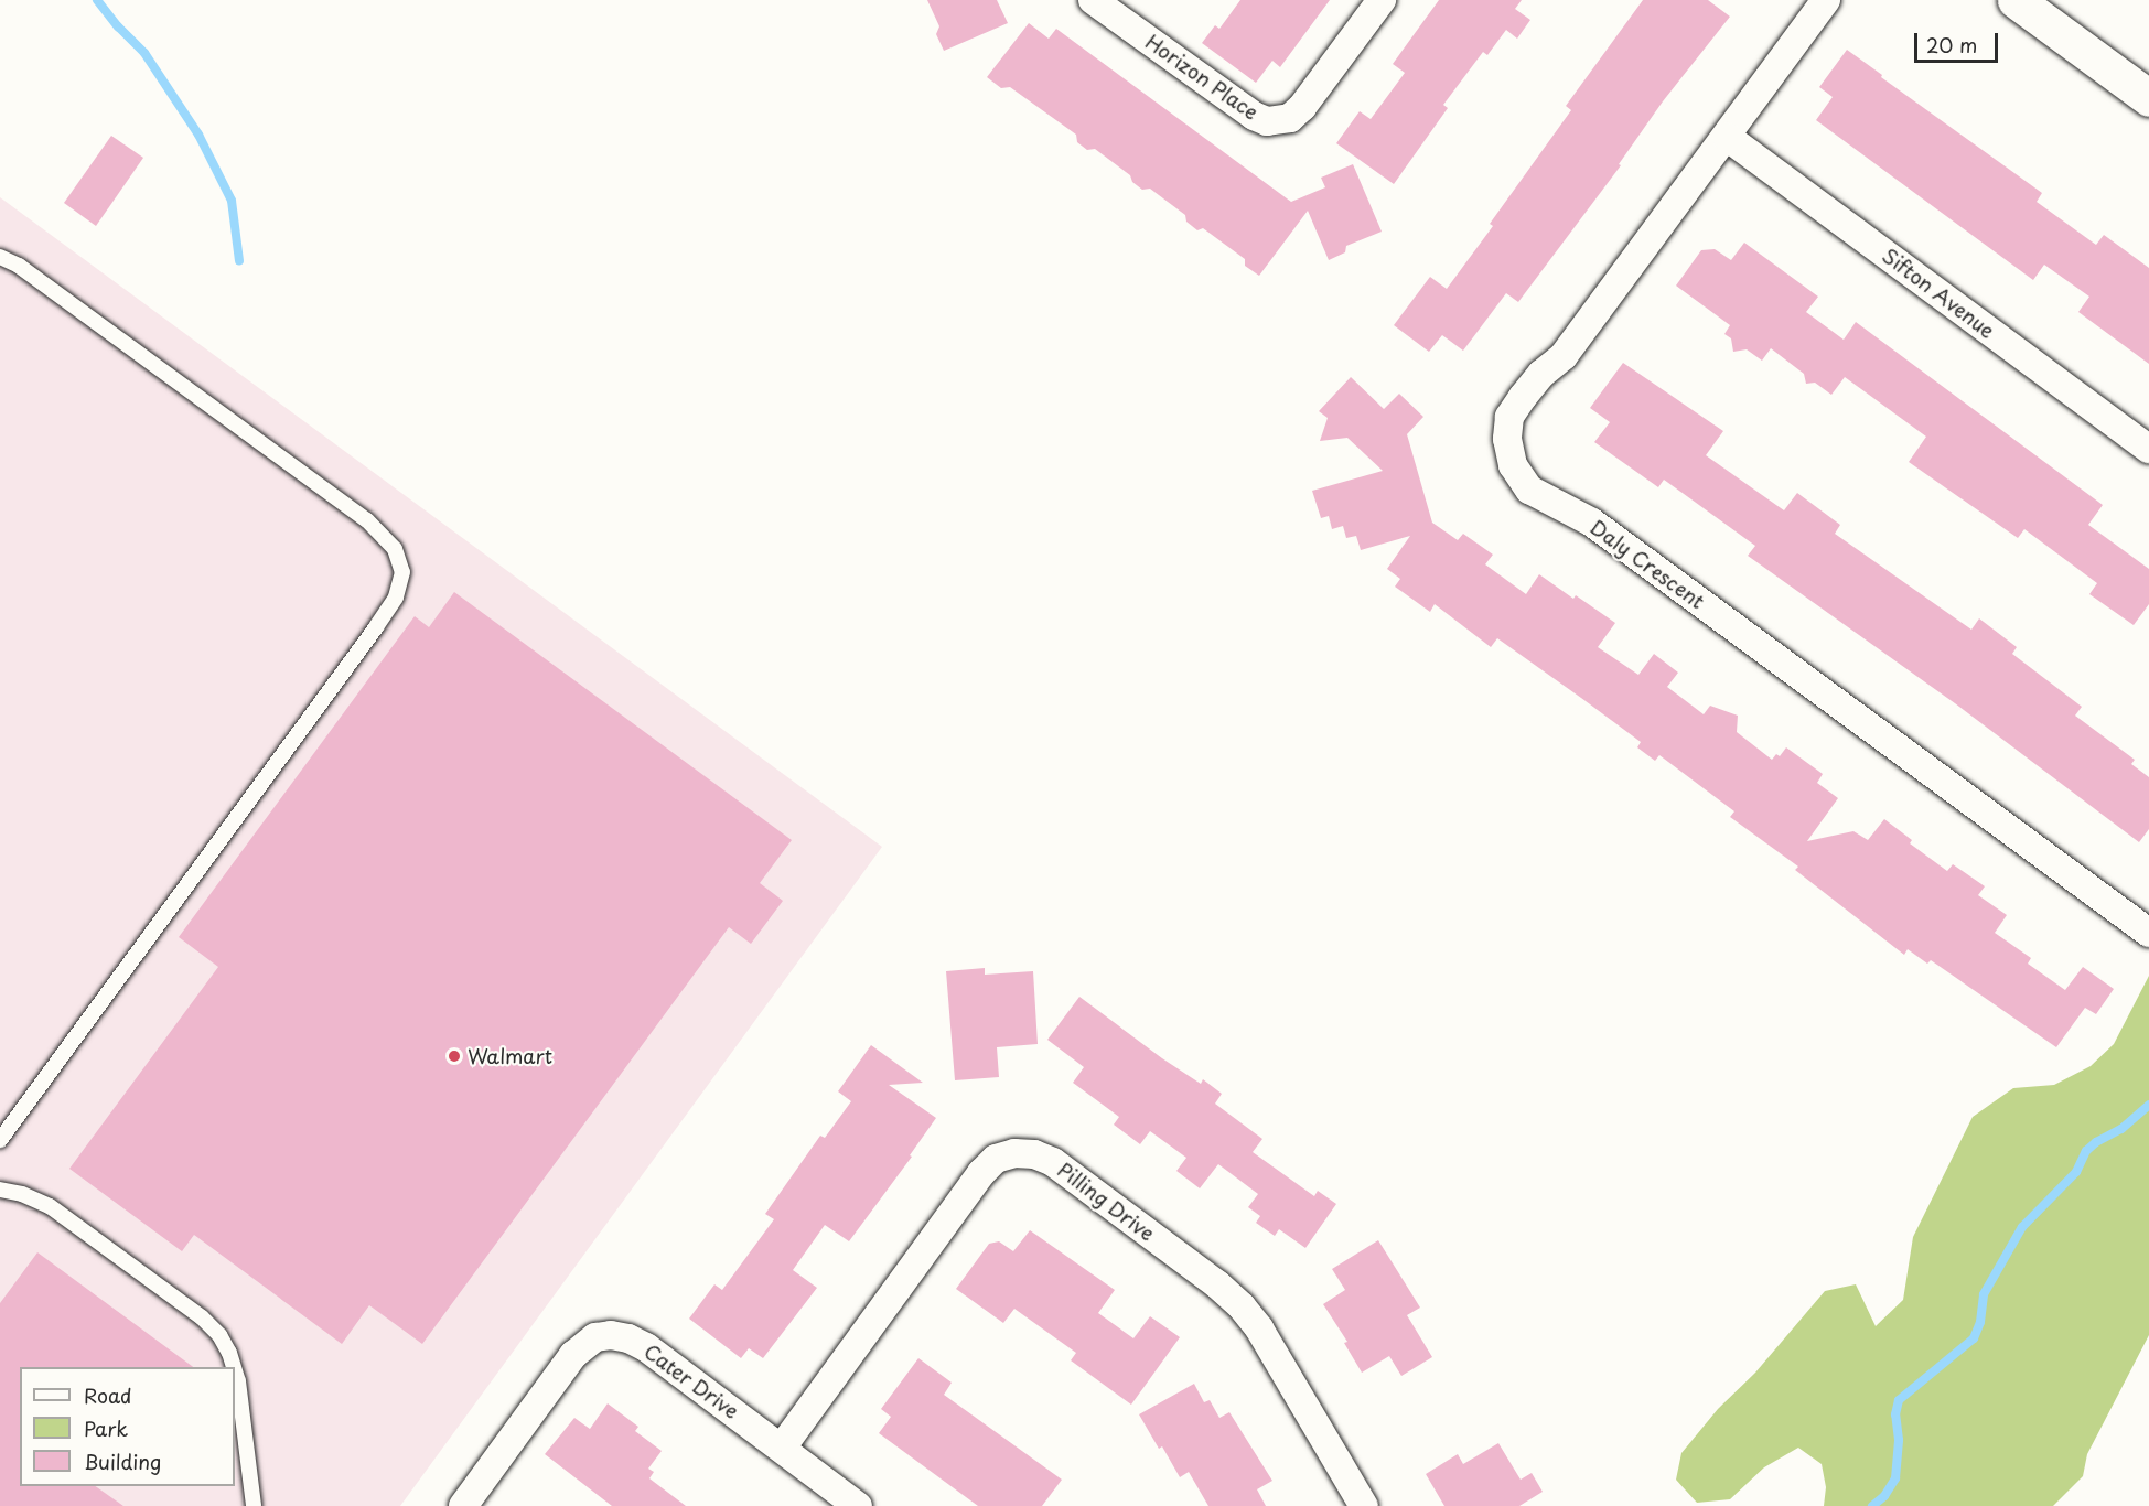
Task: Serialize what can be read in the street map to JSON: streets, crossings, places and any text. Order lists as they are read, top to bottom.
{
  "streets": {
    "street": [
      "Horizon Place",
      "Sifton Avenue",
      "Daly Crescent",
      "Pilling Drive",
      "Cater Drive"
    ]
  },
  "crossings": [
    ["Sifton Avenue", "Daly Crescent"],
    ["Pilling Drive", "Cater Drive"]
  ],
  "places": ["Walmart"],
  "legend": ["Road", "Park", "Building"],
  "scale_bar": "20 m"
}
